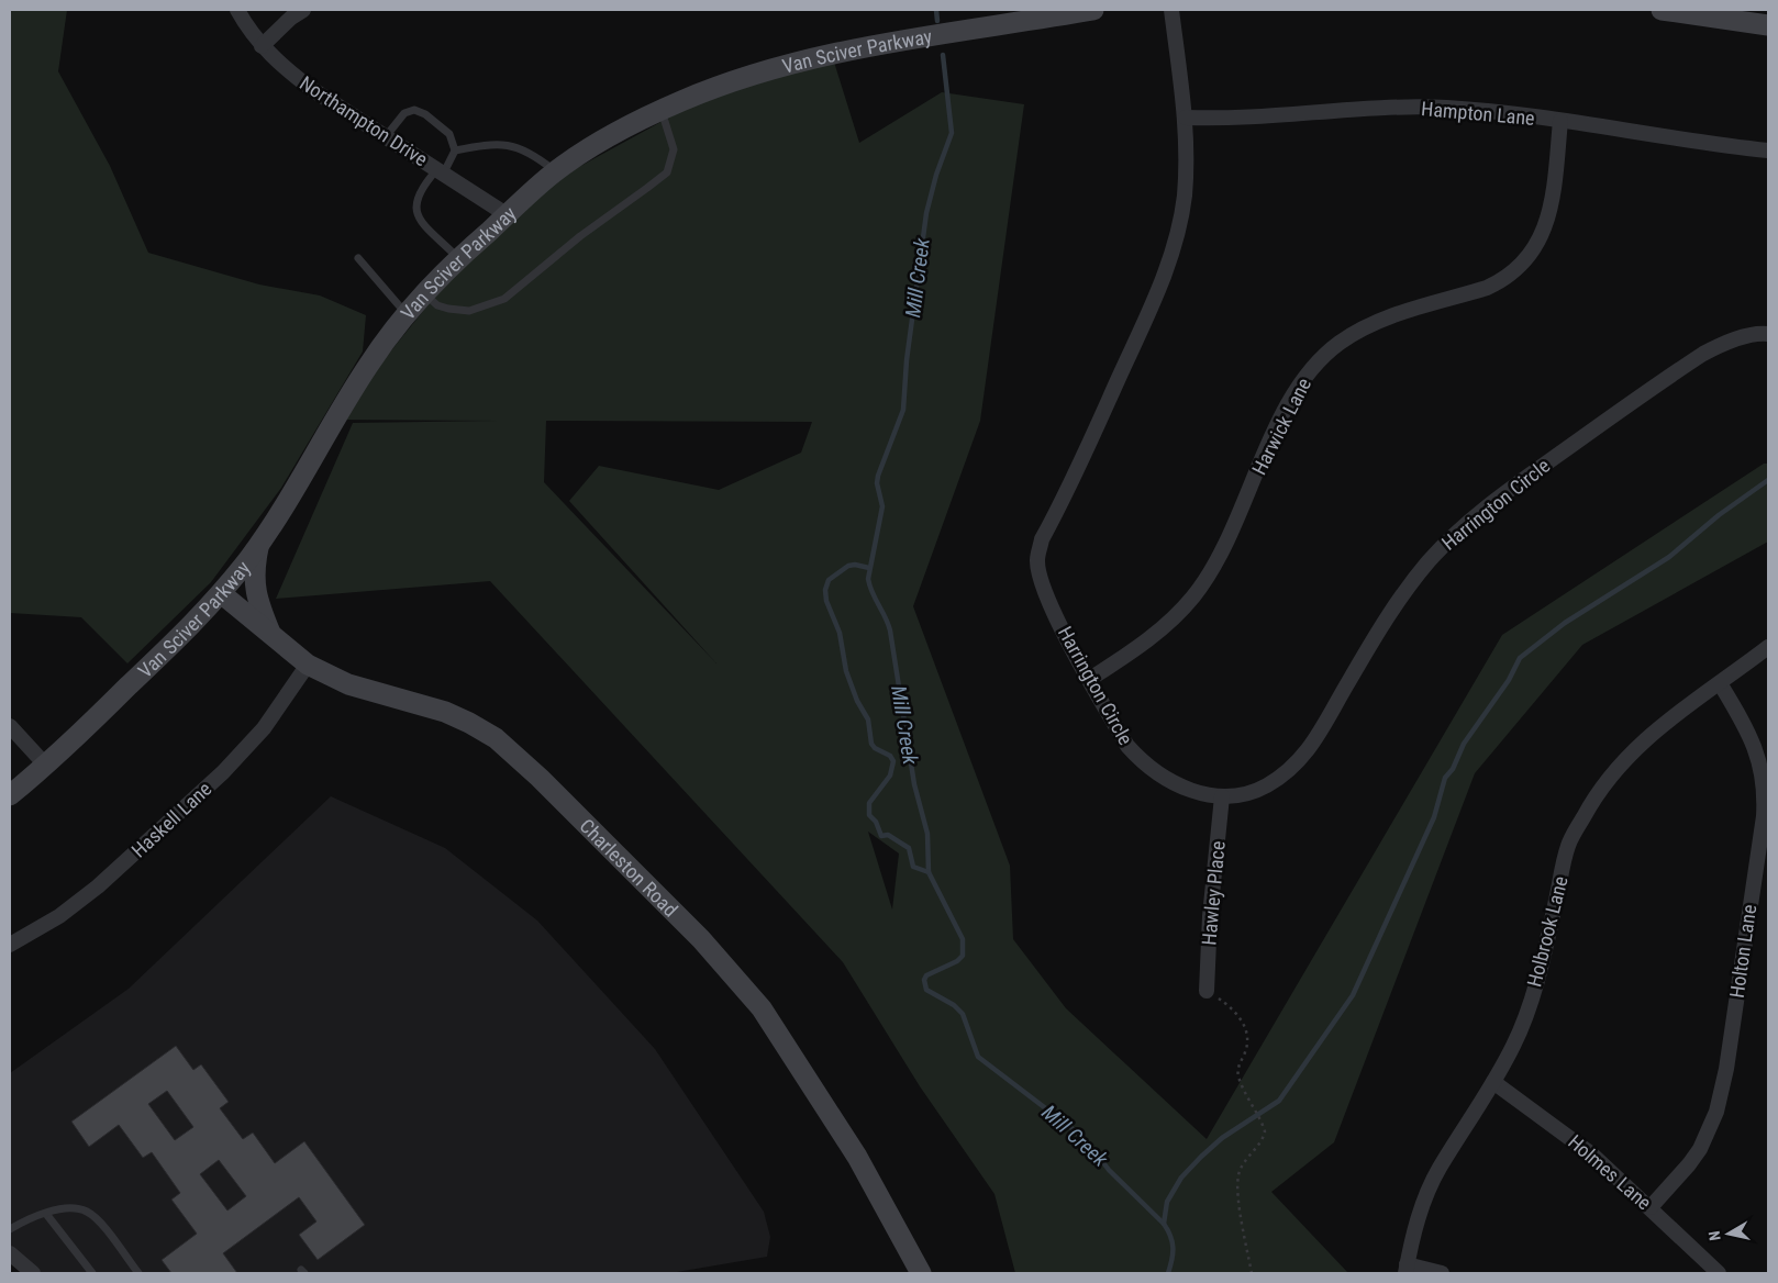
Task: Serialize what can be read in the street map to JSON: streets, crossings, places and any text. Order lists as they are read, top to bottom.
{
  "streets": {
    "street": [
      "Van Sciver Parkway",
      "Hampton Lane",
      "Northampton Drive",
      "Harwick Lane",
      "Harrington Circle",
      "Haskell Lane",
      "Charleston Road",
      "Hawley Place",
      "Holbrook Lane",
      "Holton Lane",
      "Holmes Lane"
    ]
  },
  "crossings": [
    ["Van Sciver Parkway", "Northampton Drive"],
    ["Van Sciver Parkway", "Charleston Road"],
    ["Hampton Lane", "Harwick Lane"],
    ["Hampton Lane", "Harrington Circle"],
    ["Harwick Lane", "Harrington Circle"],
    ["Harrington Circle", "Hawley Place"],
    ["Haskell Lane", "Charleston Road"],
    ["Holbrook Lane", "Holton Lane"],
    ["Holbrook Lane", "Holmes Lane"],
    ["Holton Lane", "Holmes Lane"]
  ],
  "water": ["Mill Creek"],
  "north": "left"
}
